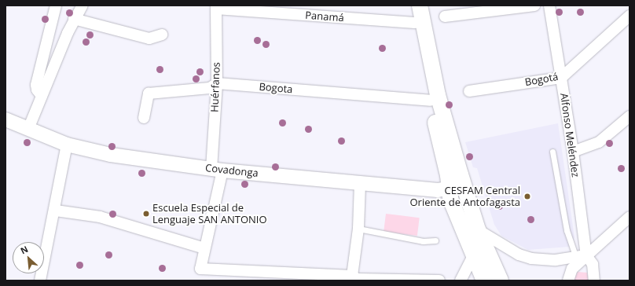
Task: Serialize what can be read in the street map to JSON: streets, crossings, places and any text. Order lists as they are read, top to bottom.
{
  "streets": {
    "street": [
      "Panamá",
      "Bogotá",
      "Huérfanos",
      "Bogota",
      "Alfonso Meléndez",
      "Covadonga"
    ]
  },
  "crossings": [
    ["Panamá", "Huérfanos"],
    ["Bogotá", "Alfonso Meléndez"],
    ["Huérfanos", "Bogota"],
    ["Huérfanos", "Covadonga"]
  ],
  "places": ["CESFAM Central Oriente de Antofagasta", "Escuela Especial de Lenguaje SAN ANTONIO"],
  "north": "top left"
}
